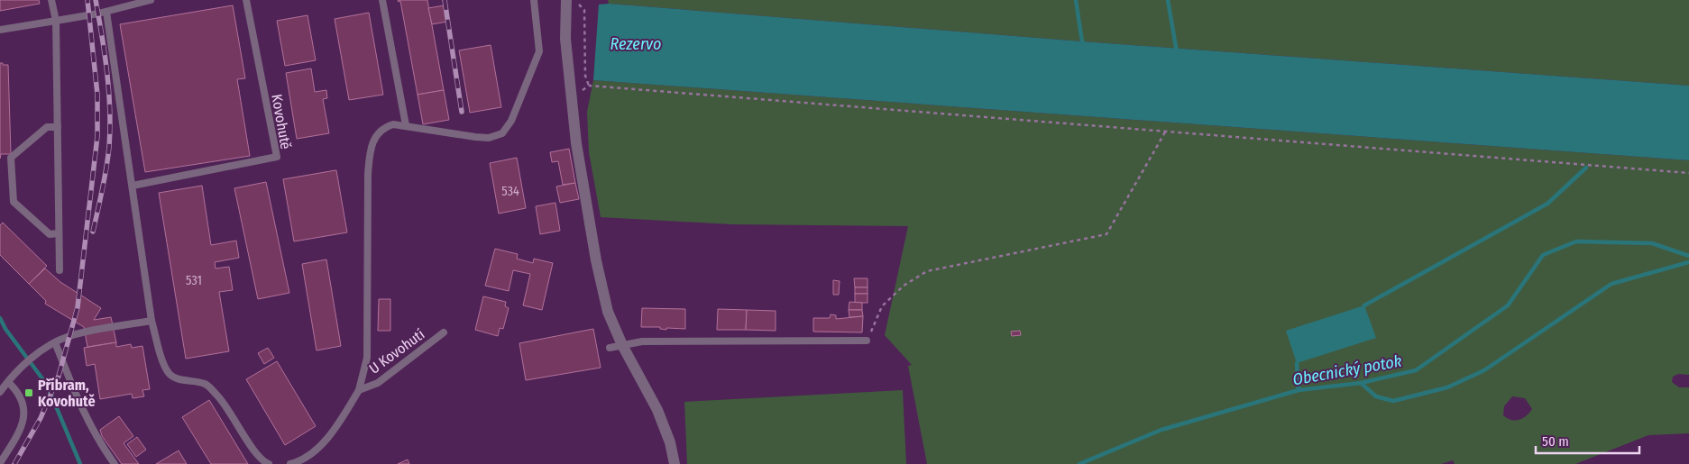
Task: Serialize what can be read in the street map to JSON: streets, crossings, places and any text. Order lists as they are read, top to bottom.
{
  "streets": {
    "lane": ["Kovohutě", "U Kovohutí"]
  },
  "water": ["Rezervo", "Obecnický potok"],
  "places": {
    "transit": ["Příbram, Kovohutě"]
  },
  "house_numbers": ["534", "531"],
  "scale_bar": "50 m"
}
